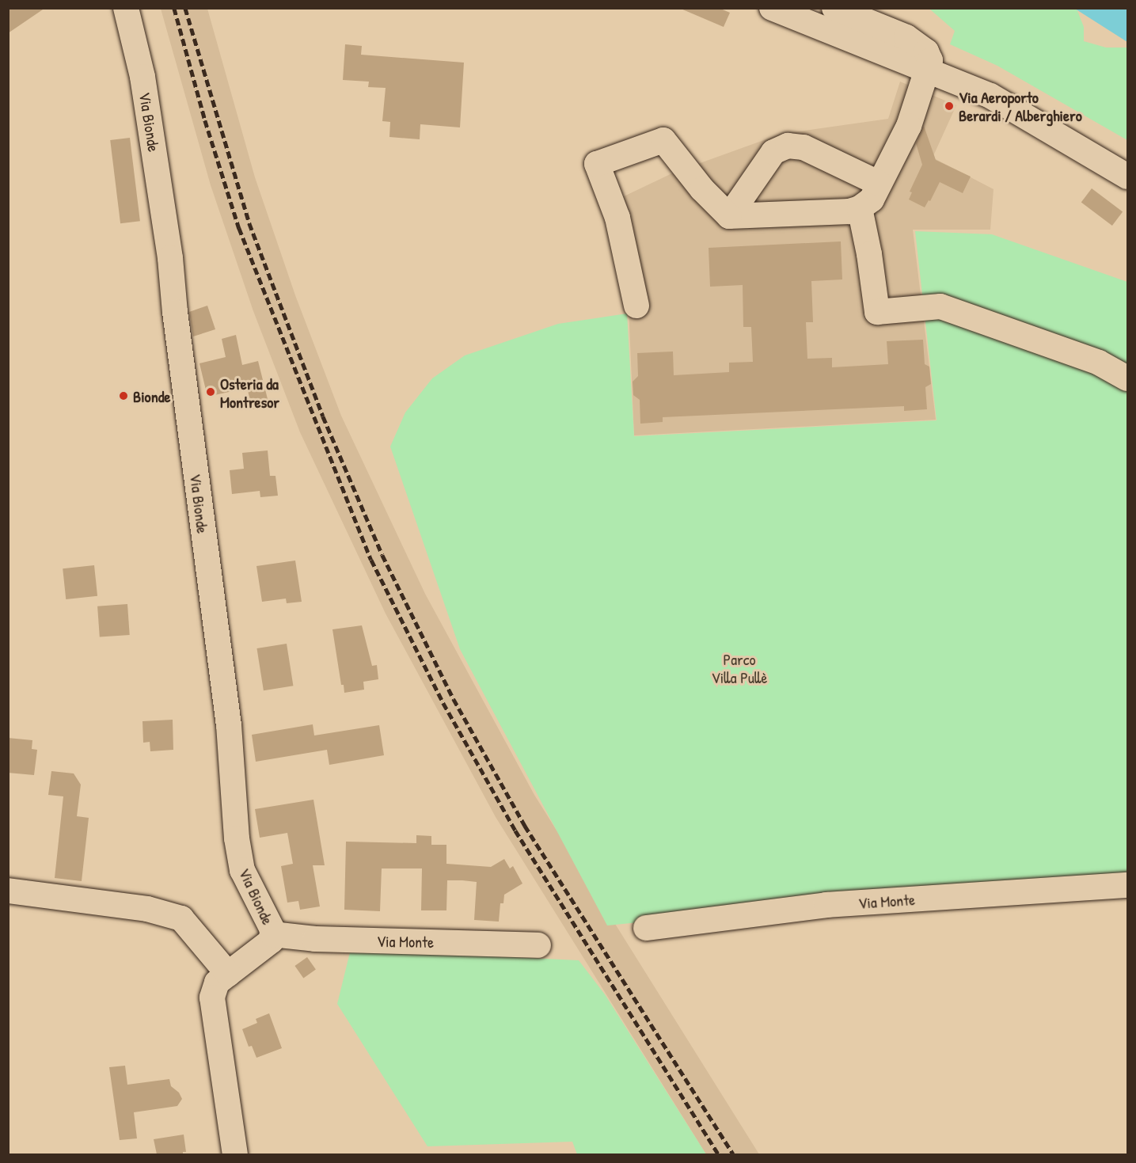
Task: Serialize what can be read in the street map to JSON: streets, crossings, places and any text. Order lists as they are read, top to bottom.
{
  "streets": {
    "street": ["Via Bionde", "Via Monte"]
  },
  "crossings": [
    ["Via Bionde", "Via Monte"]
  ],
  "parks": ["Parco Villa Pullè"],
  "places": ["Via Aeroporto Berardi / Alberghiero", "Osteria da Montresor", "Bionde"]
}
